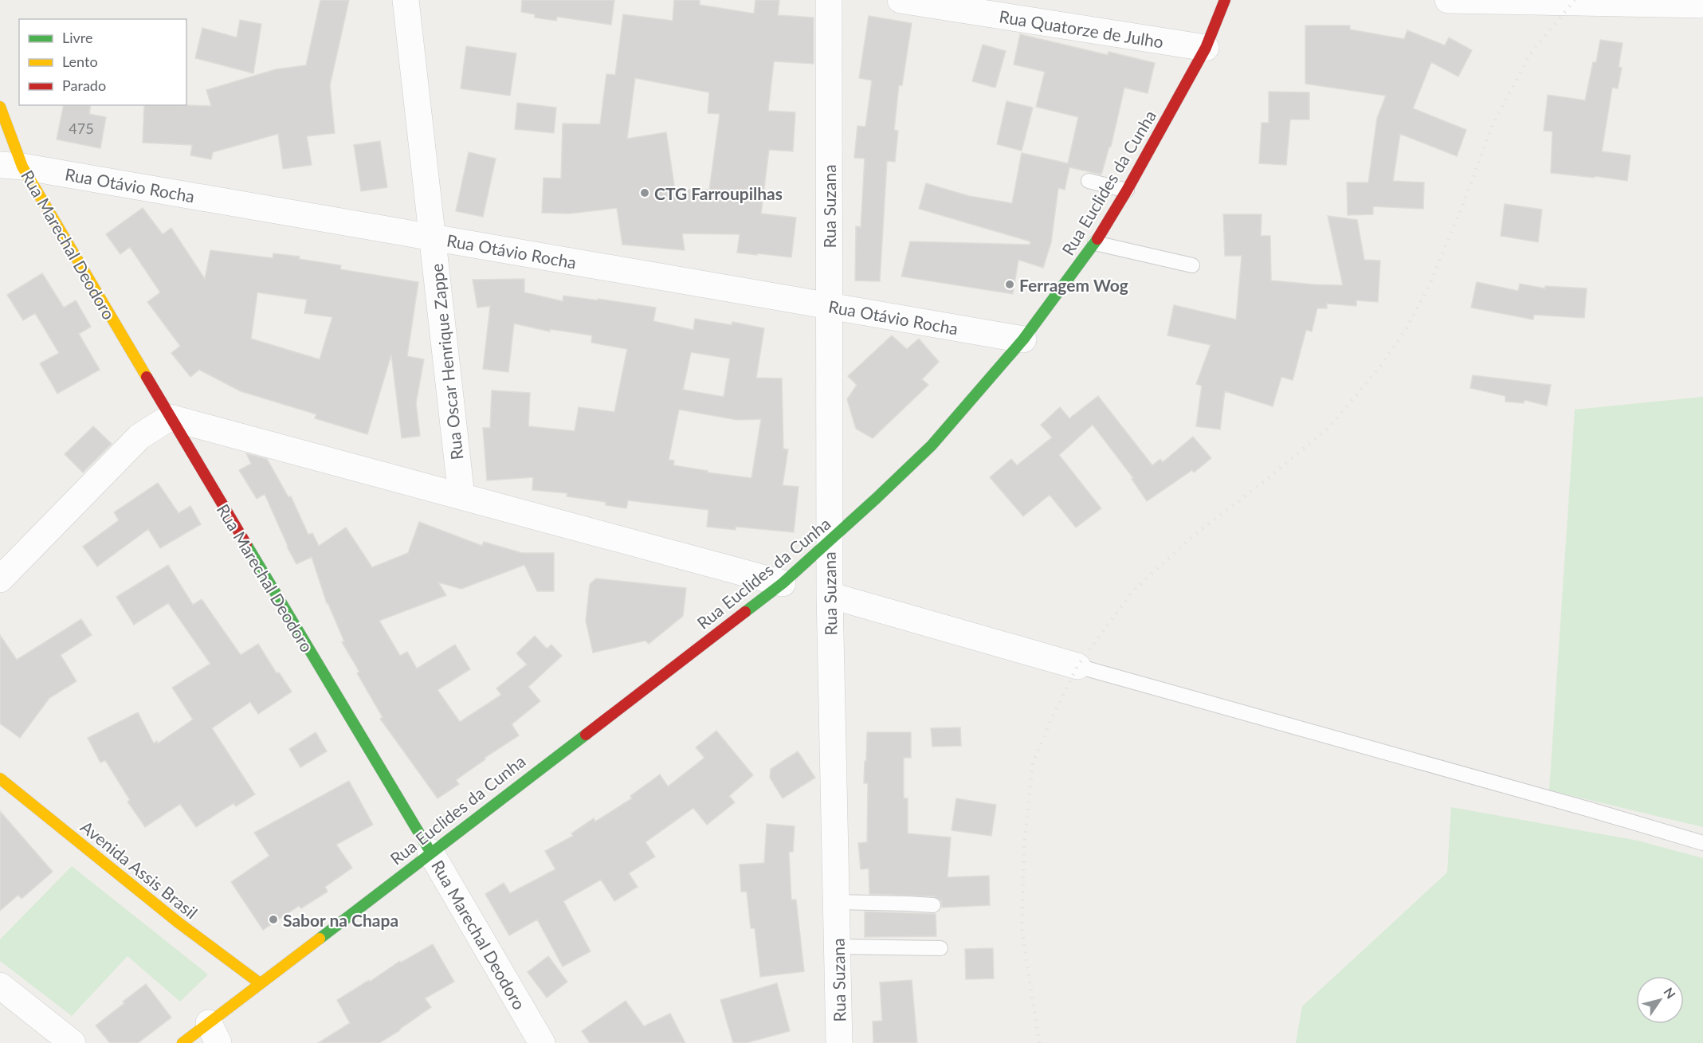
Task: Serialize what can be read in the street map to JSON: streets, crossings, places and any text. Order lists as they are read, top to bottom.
{
  "streets": {
    "main road": ["Rua Euclides da Cunha", "Rua Marechal Deodoro", "Avenida Assis Brasil"],
    "street": [
      "Rua Quatorze de Julho",
      "Rua Otávio Rocha",
      "Rua Suzana",
      "Rua Oscar Henrique Zappe"
    ]
  },
  "crossings": [
    ["Rua Quatorze de Julho", "Rua Euclides da Cunha"],
    ["Rua Euclides da Cunha", "Rua Otávio Rocha"],
    ["Rua Euclides da Cunha", "Rua Suzana"],
    ["Rua Euclides da Cunha", "Rua Marechal Deodoro"],
    ["Rua Euclides da Cunha", "Avenida Assis Brasil"],
    ["Rua Otávio Rocha", "Rua Suzana"],
    ["Rua Otávio Rocha", "Rua Marechal Deodoro"],
    ["Rua Otávio Rocha", "Rua Oscar Henrique Zappe"]
  ],
  "places": ["CTG Farroupilhas", "Ferragem Wog", "Sabor na Chapa"],
  "house_numbers": ["475"],
  "legend": ["Livre", "Lento", "Parado"],
  "north": "top right"
}
